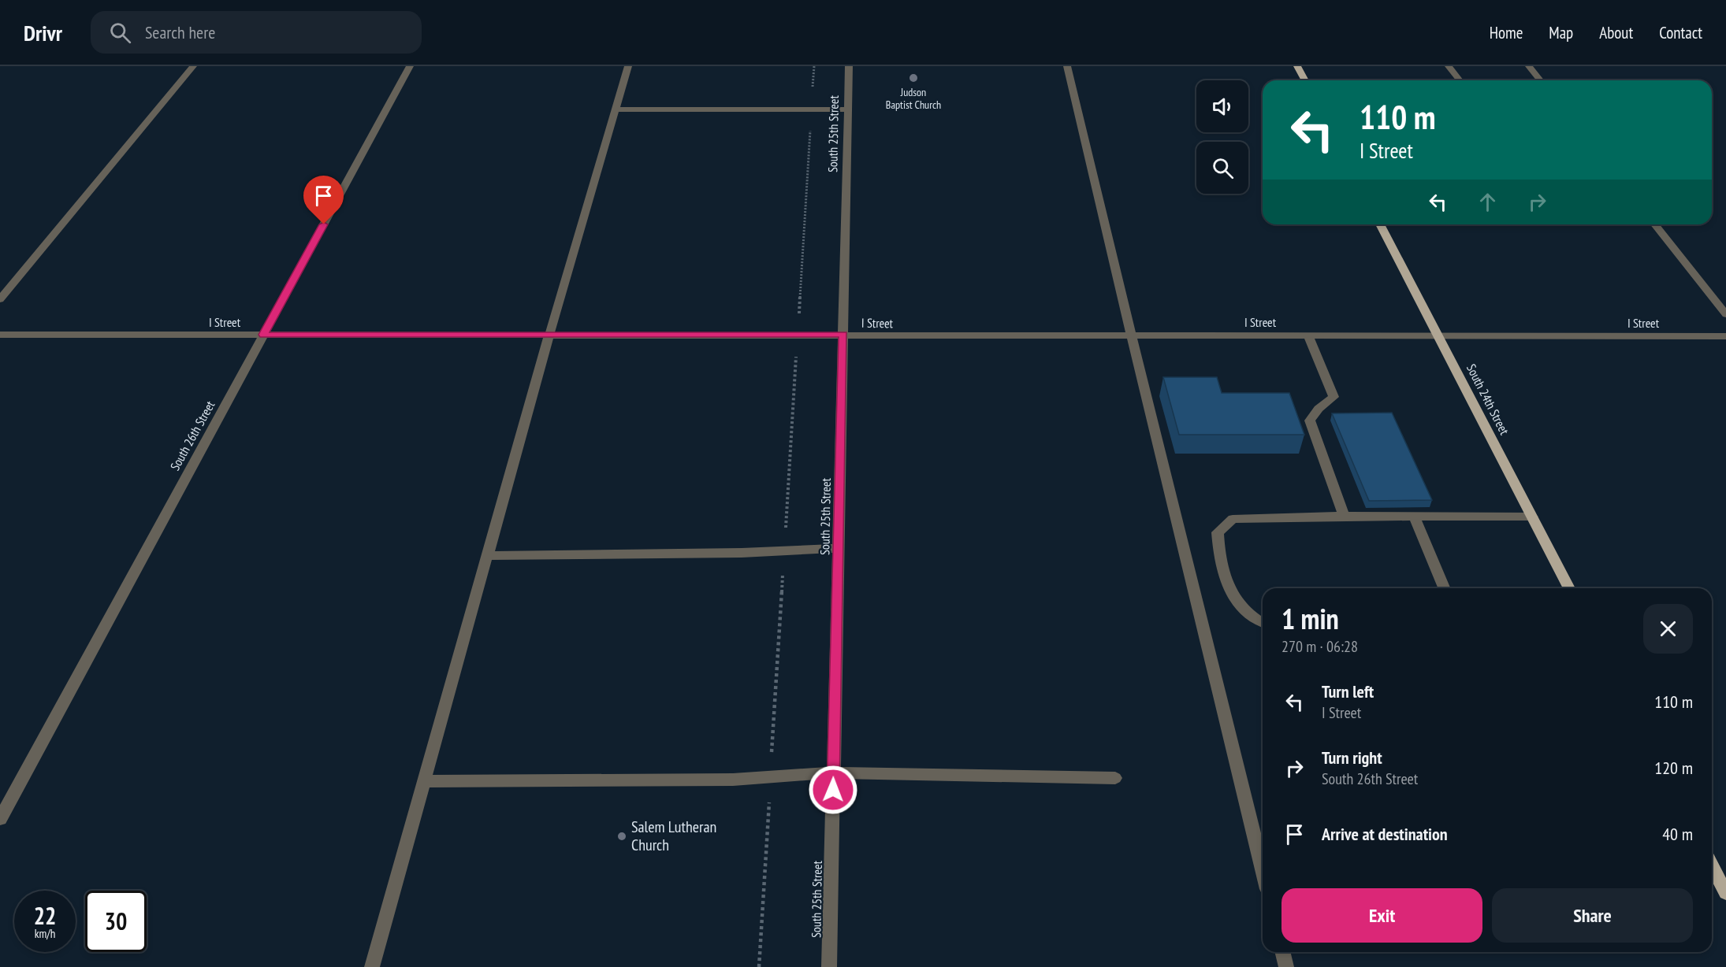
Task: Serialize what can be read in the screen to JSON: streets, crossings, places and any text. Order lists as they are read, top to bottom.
{
  "streets": {
    "main road": ["South 24th Street"],
    "street": ["South 25th Street", "I Street", "South 26th Street"]
  },
  "crossings": [
    ["South 25th Street", "I Street"],
    ["I Street", "South 24th Street"],
    ["I Street", "South 26th Street"]
  ],
  "places": ["Judson Baptist Church", "Salem Lutheran Church"],
  "page": {
    "header": "Drivr",
    "search": "Search here",
    "nav": [
      "Home",
      "Map",
      "About",
      "Contact"
    ],
    "turn": ["110 m", "I Street"],
    "heading": ["1 min", "270 m · 06:28"],
    "list": [
      {
        "name": "Turn left",
        "note": "I Street",
        "value": "110 m"
      },
      {
        "name": "Turn right",
        "note": "South 26th Street",
        "value": "120 m"
      },
      {
        "name": "Arrive at destination",
        "value": "40 m"
      }
    ],
    "buttons": ["Exit", "Share"],
    "speed": "22 km/h",
    "limit": "30"
  }
}
